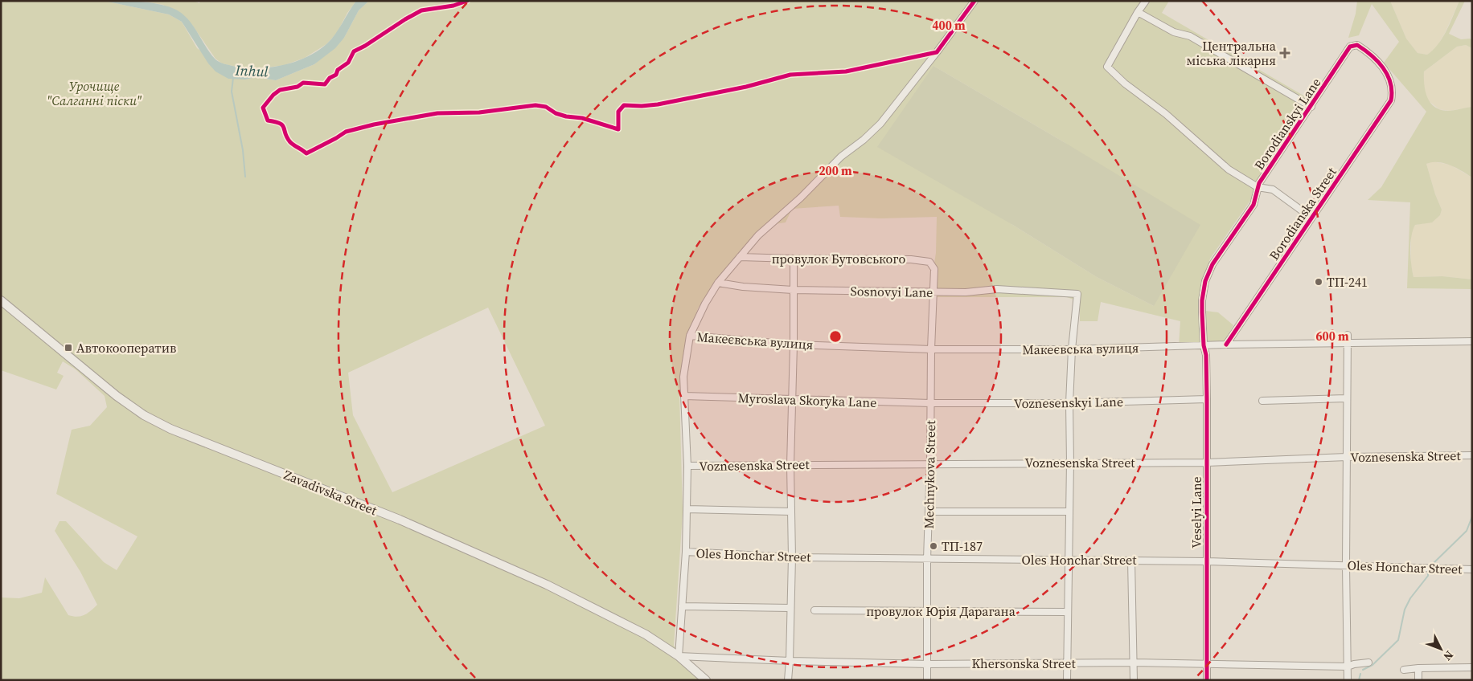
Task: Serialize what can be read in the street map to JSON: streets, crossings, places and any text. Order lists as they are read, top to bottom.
{
  "streets": {
    "street": [
      "Borodianskyi Lane",
      "Borodianska Street",
      "провулок Бутовського",
      "Sosnovyi Lane",
      "Макеєвська вулиця",
      "Myroslava Skoryka Lane",
      "Voznesenskyi Lane",
      "Voznesenska Street",
      "Mechnykova Street",
      "Zavadivska Street",
      "Veselyi Lane",
      "Oles Honchar Street",
      "провулок Юрія Дарагана",
      "Khersonska Street"
    ]
  },
  "crossings": [
    ["Borodianskyi Lane", "Borodianska Street"],
    ["Borodianskyi Lane", "Макеєвська вулиця"],
    ["Borodianskyi Lane", "Veselyi Lane"],
    ["Borodianska Street", "Макеєвська вулиця"],
    ["провулок Бутовського", "Mechnykova Street"],
    ["Sosnovyi Lane", "Макеєвська вулиця"],
    ["Sosnovyi Lane", "Mechnykova Street"],
    ["Макеєвська вулиця", "Mechnykova Street"],
    ["Макеєвська вулиця", "Veselyi Lane"],
    ["Myroslava Skoryka Lane", "Voznesenskyi Lane"],
    ["Myroslava Skoryka Lane", "Mechnykova Street"],
    ["Voznesenskyi Lane", "Mechnykova Street"],
    ["Voznesenskyi Lane", "Veselyi Lane"],
    ["Voznesenska Street", "Mechnykova Street"],
    ["Voznesenska Street", "Veselyi Lane"],
    ["Mechnykova Street", "Oles Honchar Street"],
    ["Mechnykova Street", "провулок Юрія Дарагана"],
    ["Mechnykova Street", "Khersonska Street"],
    ["Zavadivska Street", "Khersonska Street"],
    ["Veselyi Lane", "Oles Honchar Street"],
    ["Veselyi Lane", "Khersonska Street"]
  ],
  "water": ["Inhul"],
  "parks": ["Урочище \"Салганні піски\""],
  "places": {
    "health": ["Центральна міська лікарня"],
    "other": ["ТП-241", "ТП-187"],
    "transit": ["Автокооператив"]
  },
  "north": "bottom right",
  "rings": ["400 m", "200 m", "600 m"]
}
